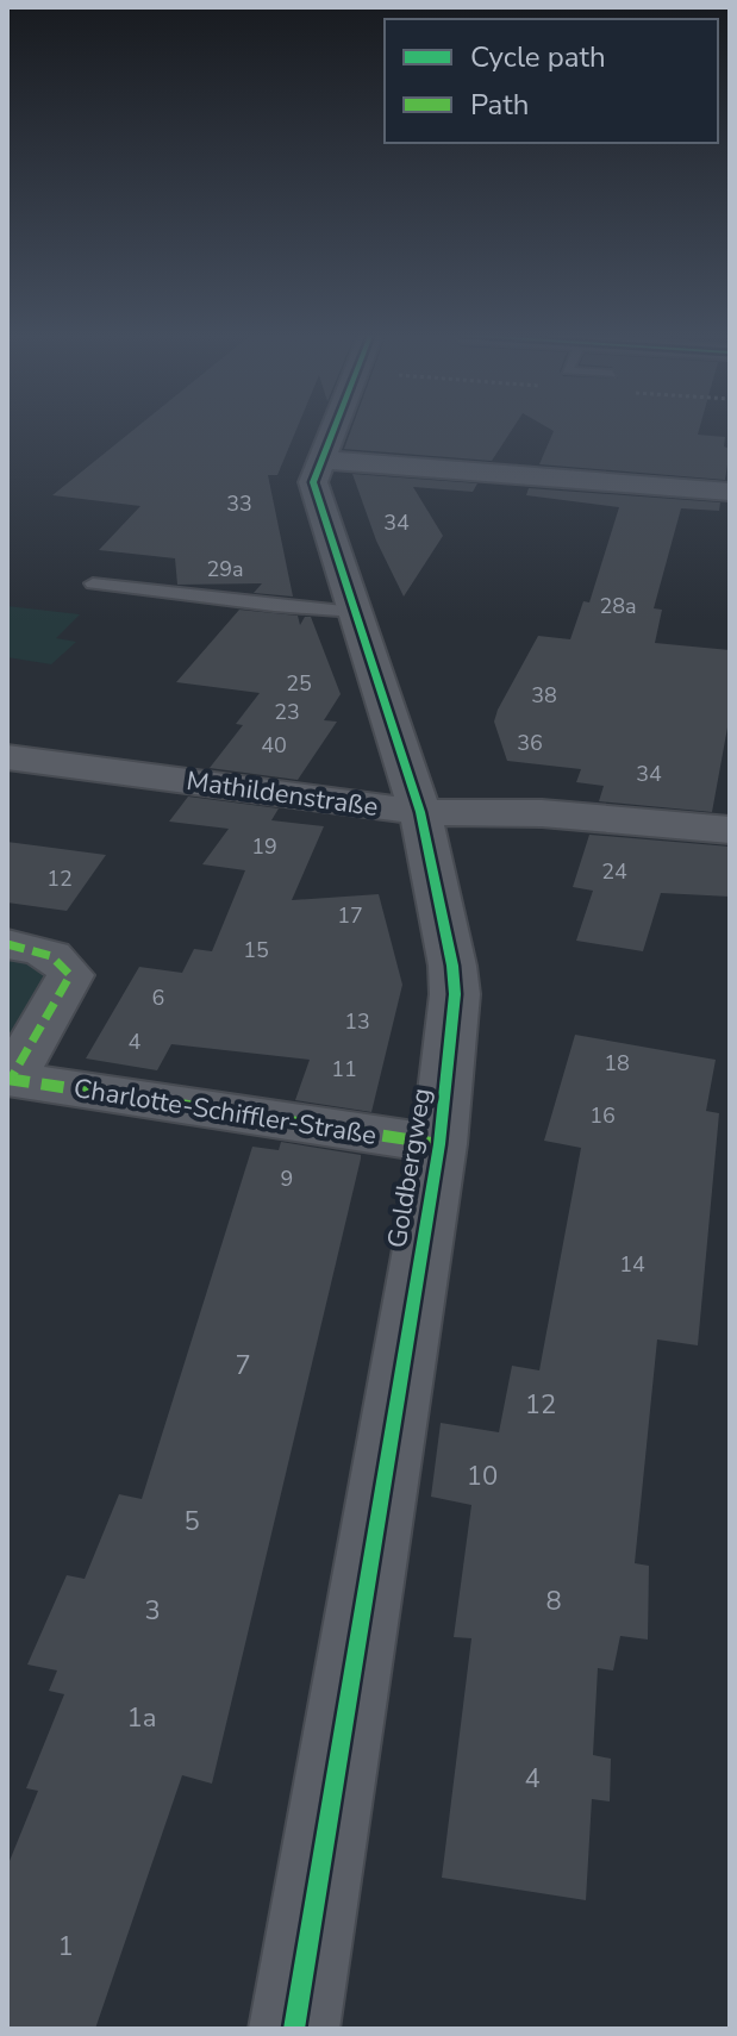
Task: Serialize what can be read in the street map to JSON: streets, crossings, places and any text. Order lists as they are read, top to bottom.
{
  "streets": {
    "street": ["Mathildenstraße", "Charlotte-Schiffler-Straße", "Goldbergweg"]
  },
  "crossings": [
    ["Mathildenstraße", "Goldbergweg"],
    ["Charlotte-Schiffler-Straße", "Goldbergweg"]
  ],
  "house_numbers": [
    "33",
    "34",
    "29a",
    "28a",
    "25",
    "38",
    "23",
    "36",
    "40",
    "34",
    "19",
    "24",
    "12",
    "17",
    "15",
    "6",
    "13",
    "4",
    "18",
    "11",
    "16",
    "9",
    "14",
    "7",
    "12",
    "10",
    "5",
    "8",
    "3",
    "1a",
    "4",
    "1"
  ],
  "legend": ["Cycle path", "Path"]
}
